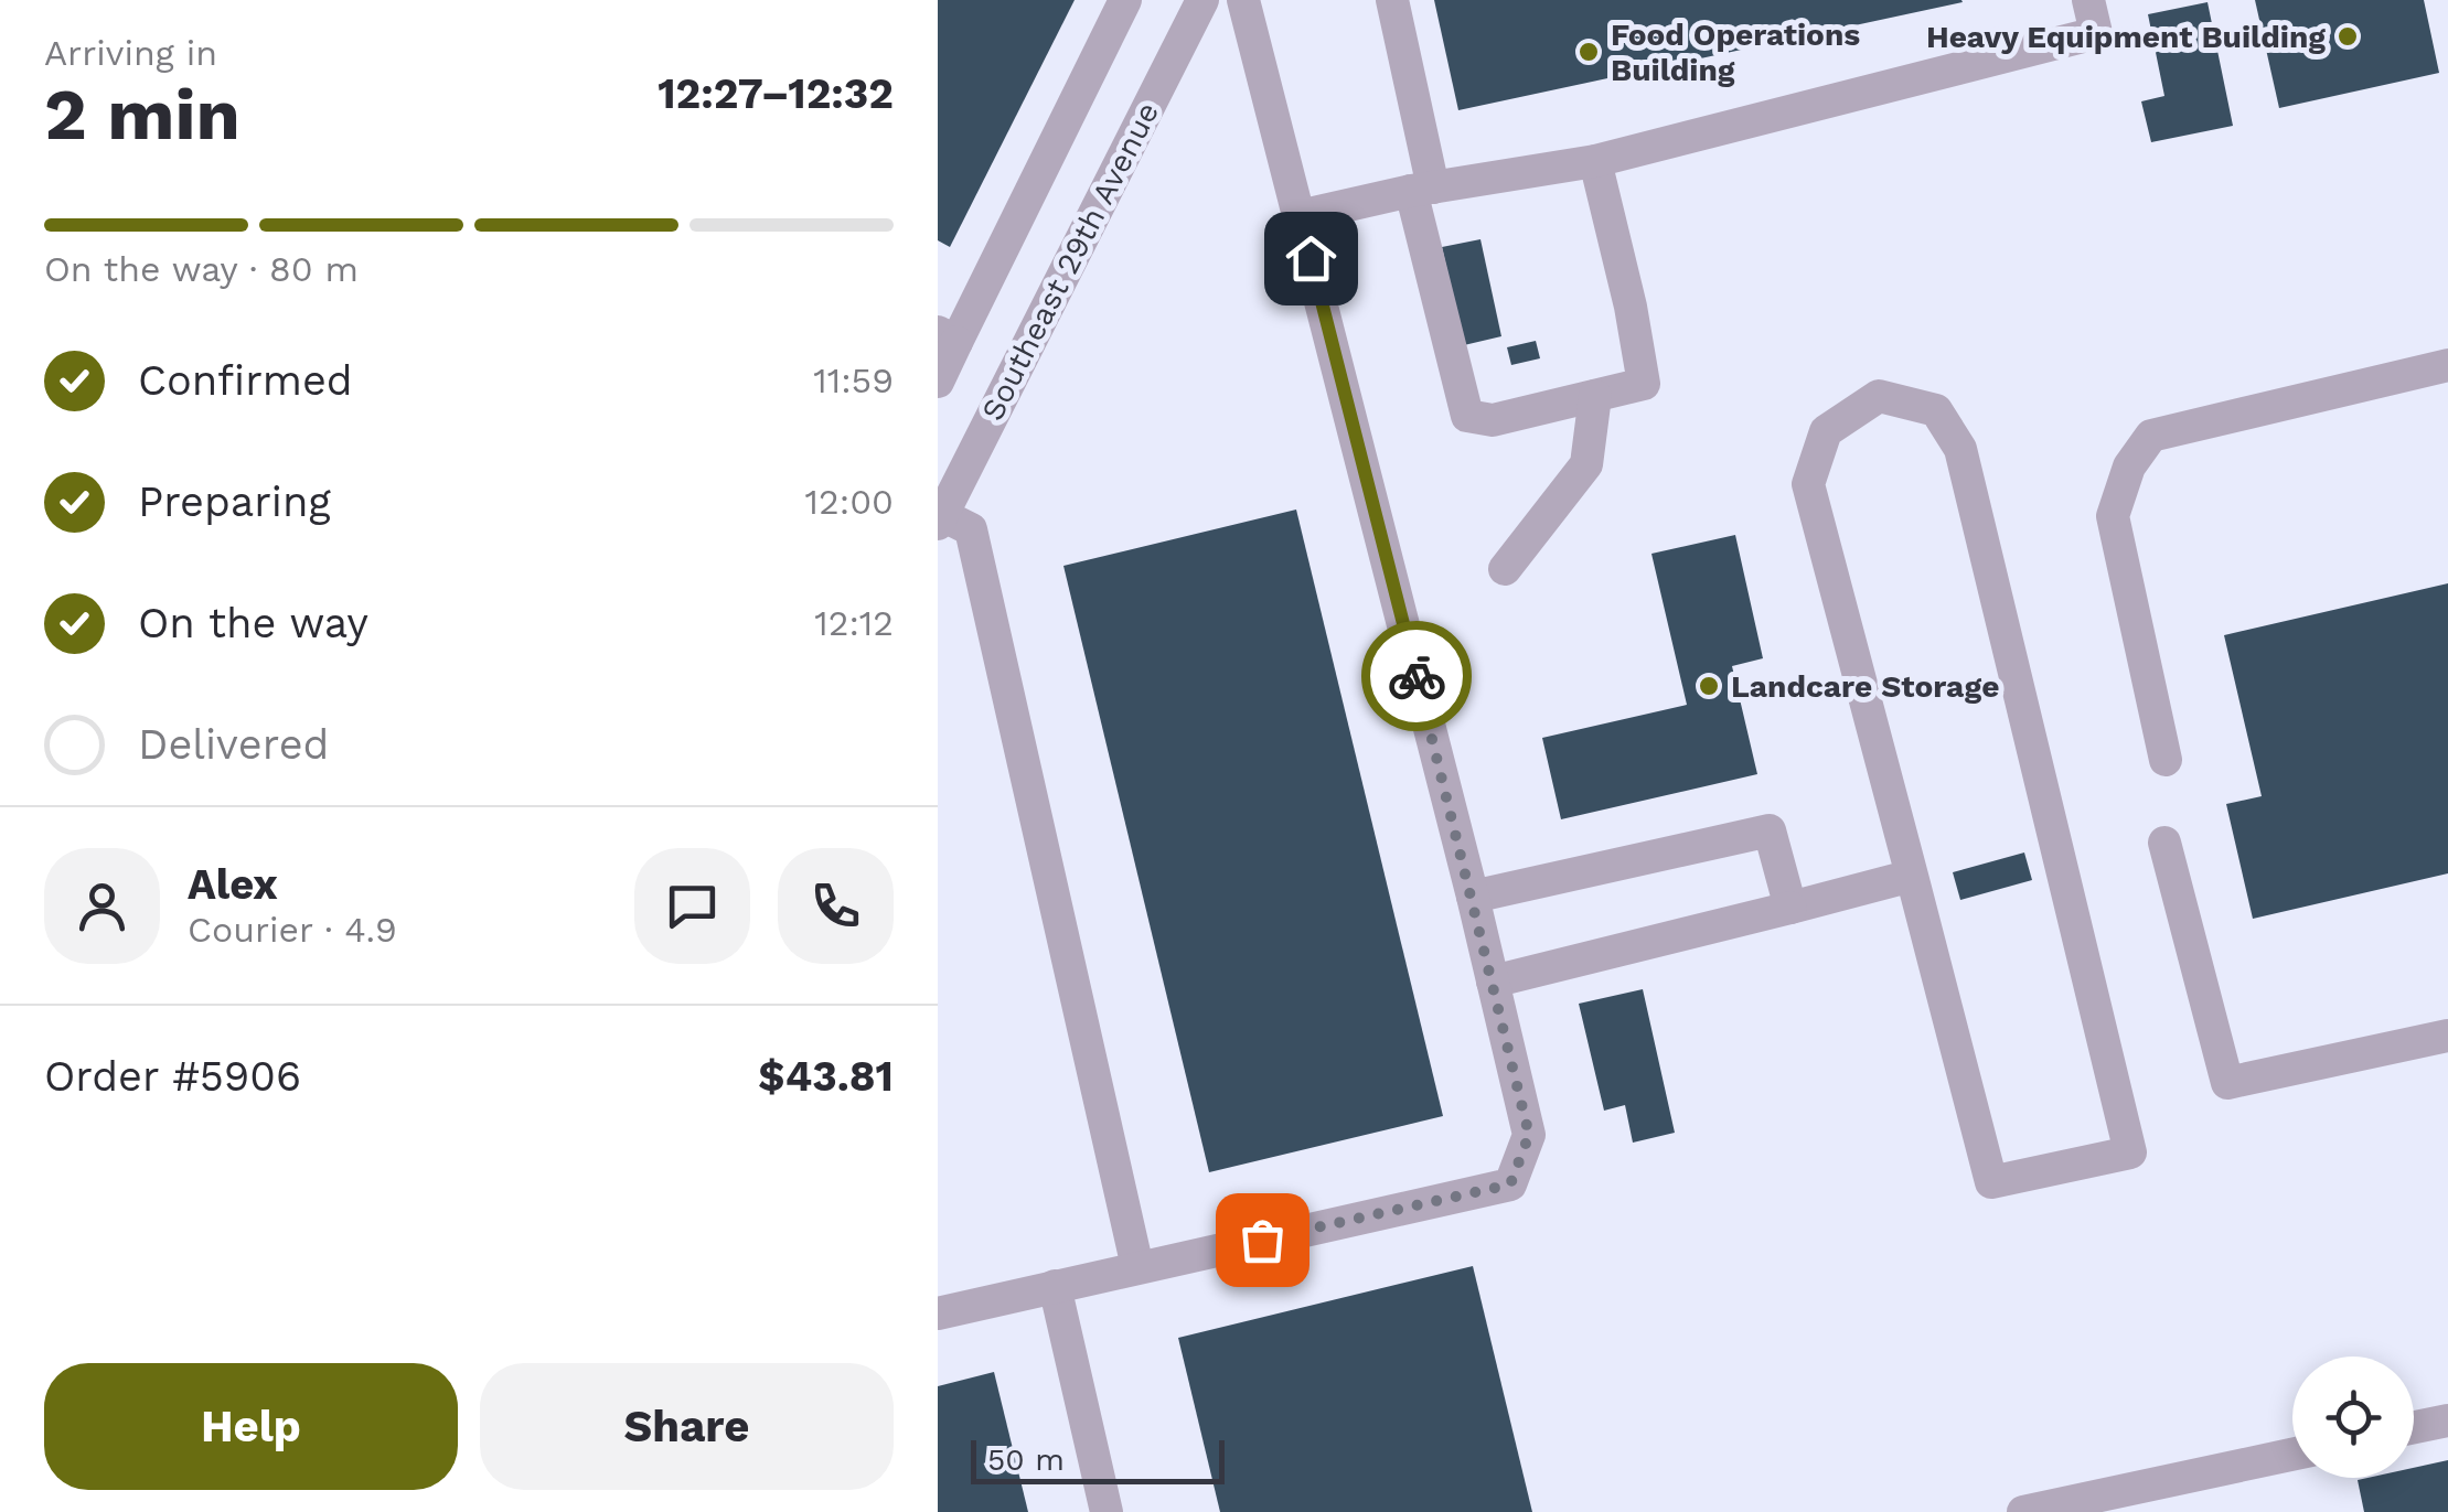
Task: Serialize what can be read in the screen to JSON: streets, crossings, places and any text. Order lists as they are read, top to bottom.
{
  "streets": {
    "street": ["Southeast 29th Avenue"]
  },
  "places": ["Heavy Equipment Building", "Food Operations Building", "Landcare Storage"],
  "scale_bar": "50 m",
  "page": {
    "heading": ["2 min", "Arriving in", "12:27–12:32"],
    "panel": [
      "Alex",
      "Courier · 4.9",
      "Order #5906",
      "$43.81"
    ],
    "bar": "On the way · 80 m",
    "list": [
      ["Confirmed", "11:59"],
      ["Preparing", "12:00"],
      ["On the way", "12:12"],
      "Delivered"
    ],
    "buttons": ["Help", "Share"],
    "scale": "50 m"
  }
}
